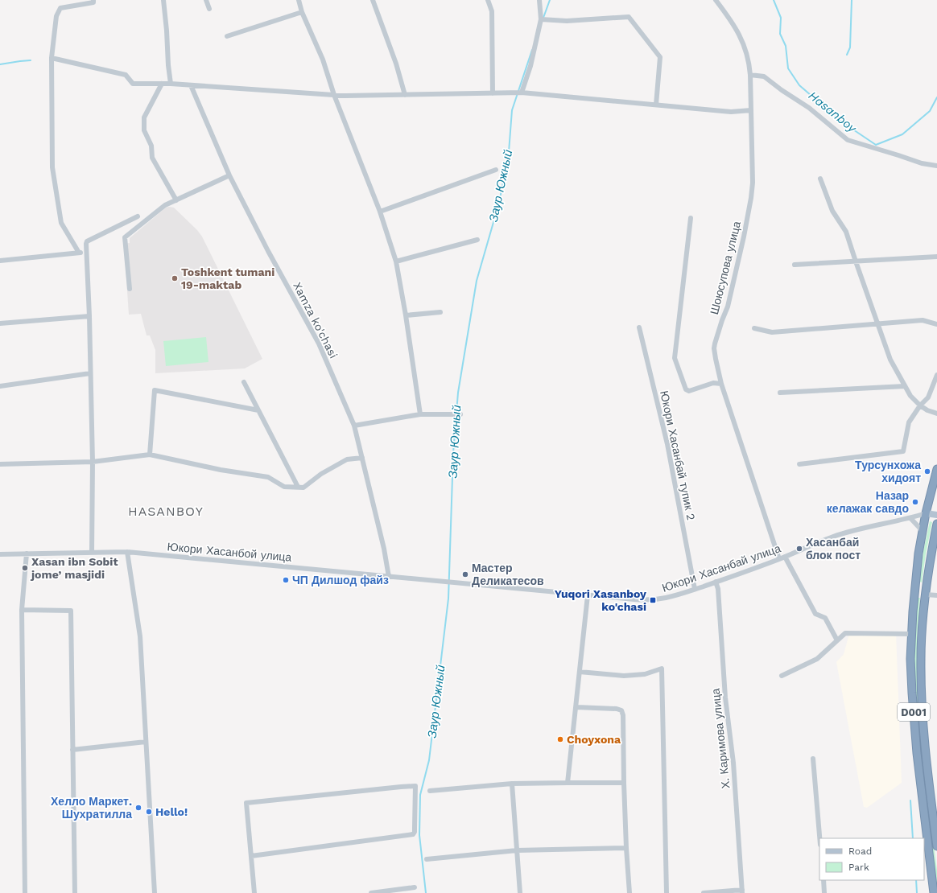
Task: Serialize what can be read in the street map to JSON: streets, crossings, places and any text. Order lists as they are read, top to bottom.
{
  "streets": {
    "highway": ["D001"],
    "street": [
      "Шоюсупова улица",
      "Xamza ko'chasi",
      "Юкори Хасанбай тупик 2",
      "Юкори Хасанбой улица",
      "Юкори Хасанбай улица",
      "Х. Каримова улица"
    ]
  },
  "crossings": [
    ["Шоюсупова улица", "Юкори Хасанбай улица"],
    ["Xamza ko'chasi", "Юкори Хасанбой улица"],
    ["Юкори Хасанбай тупик 2", "Юкори Хасанбай улица"],
    ["Юкори Хасанбой улица", "Юкори Хасанбай улица"],
    ["Юкори Хасанбай улица", "D001"],
    ["Юкори Хасанбай улица", "Х. Каримова улица"]
  ],
  "districts": ["HASANBOY"],
  "water": ["Hasanboy", "Заур Южный"],
  "places": {
    "other": [
      "Toshkent tumani 19-maktab",
      "Турсунхожа хидоят",
      "Назар келажак савдо",
      "Хасанбай блок пост",
      "Xasan ibn Sobit jome’ masjidi",
      "Мастер Деликатесов",
      "ЧП Дилшод файз",
      "Choyxona",
      "Хелло Маркет. Шухратилла",
      "Hello!"
    ],
    "transit": ["Yuqori Xasanboy ko'chasi"]
  },
  "legend": ["Road", "Park"]
}
